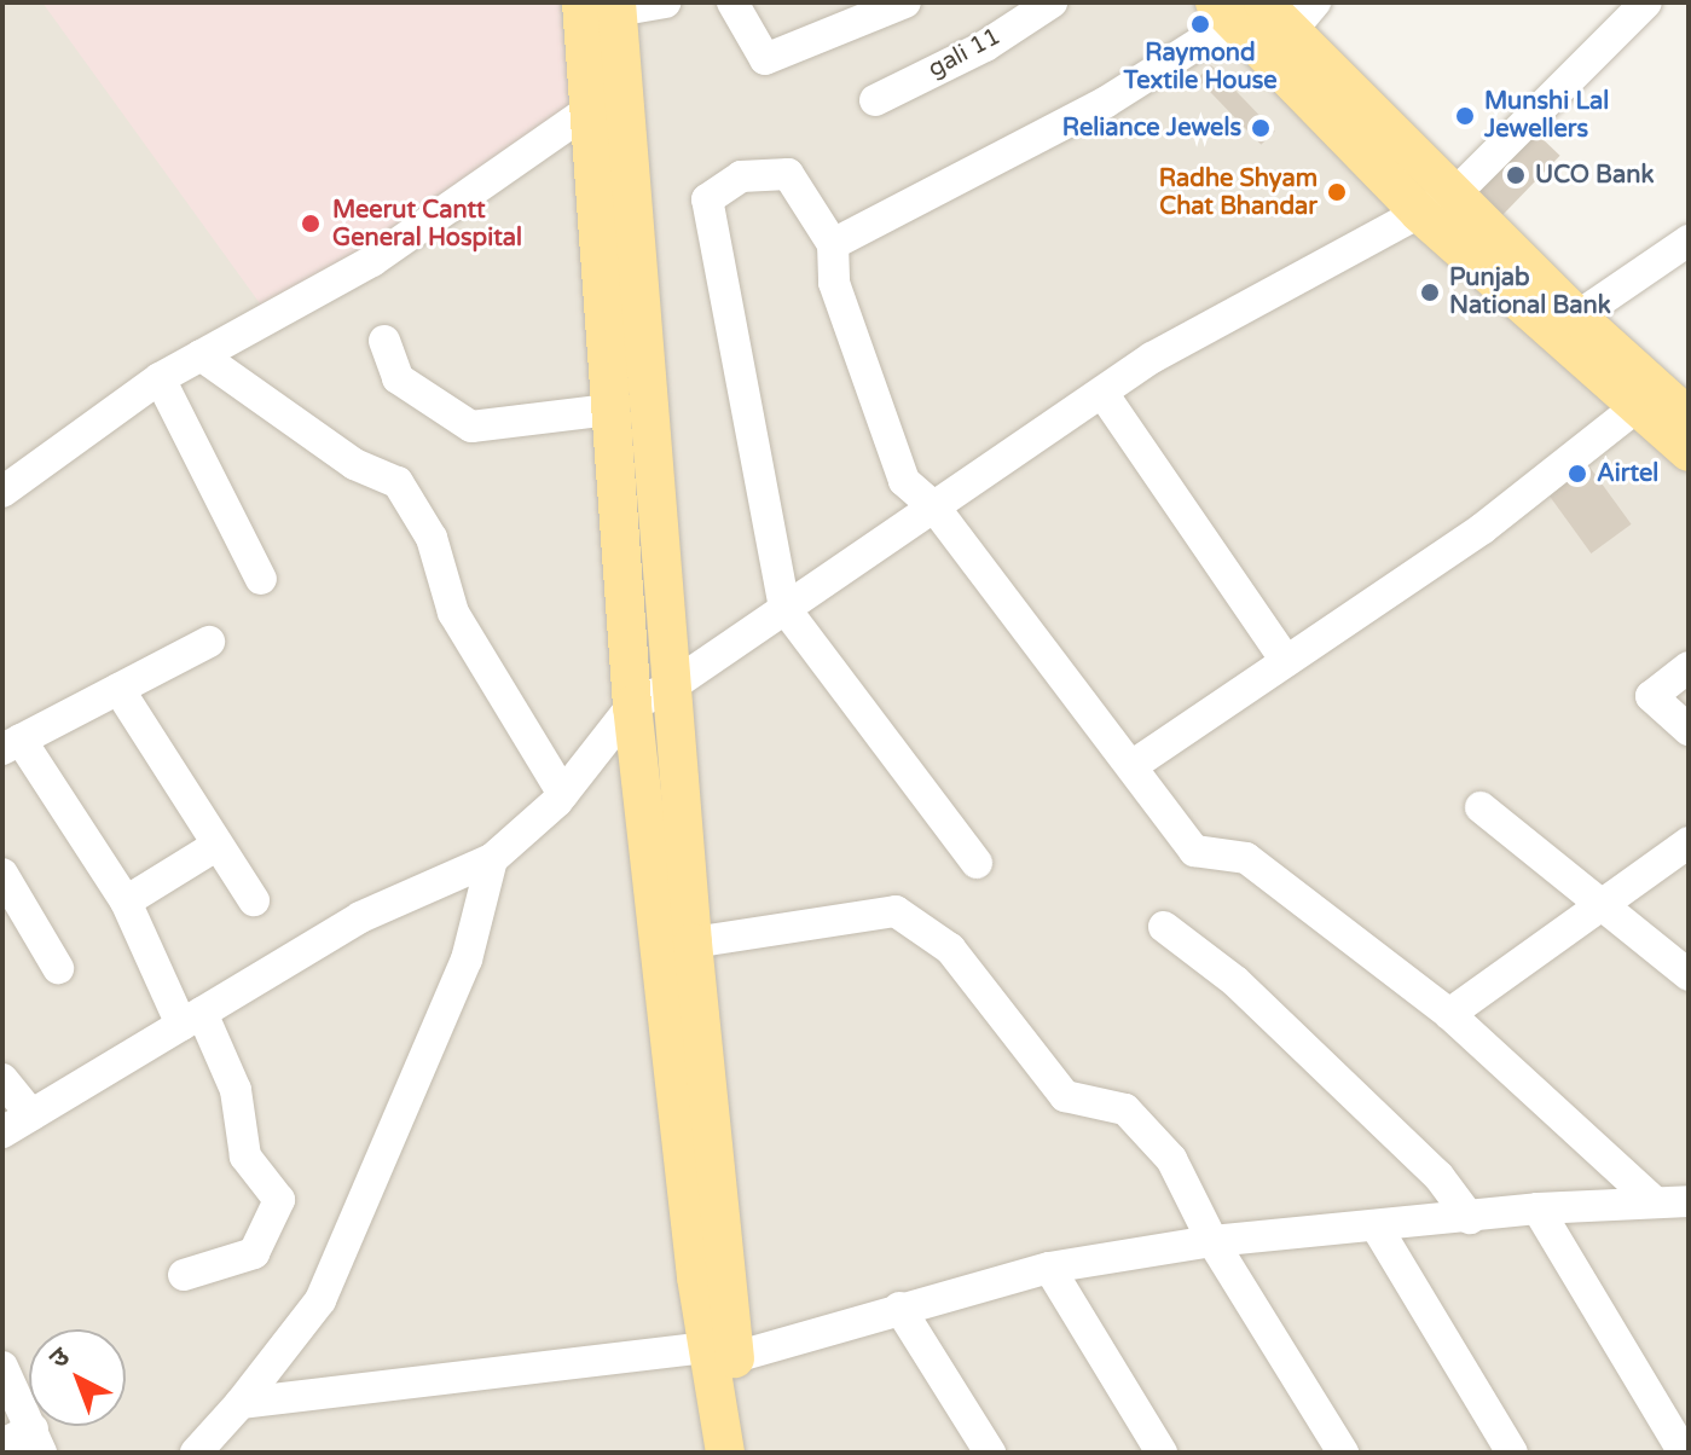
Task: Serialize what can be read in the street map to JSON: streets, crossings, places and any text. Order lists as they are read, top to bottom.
{
  "streets": {
    "street": ["gali 11"]
  },
  "places": [
    "Raymond Textile House",
    "Munshi Lal Jewellers",
    "Reliance Jewels",
    "UCO Bank",
    "Radhe Shyam Chat Bhandar",
    "Meerut Cantt General Hospital",
    "Punjab National Bank",
    "Airtel"
  ],
  "north": "top left"
}
